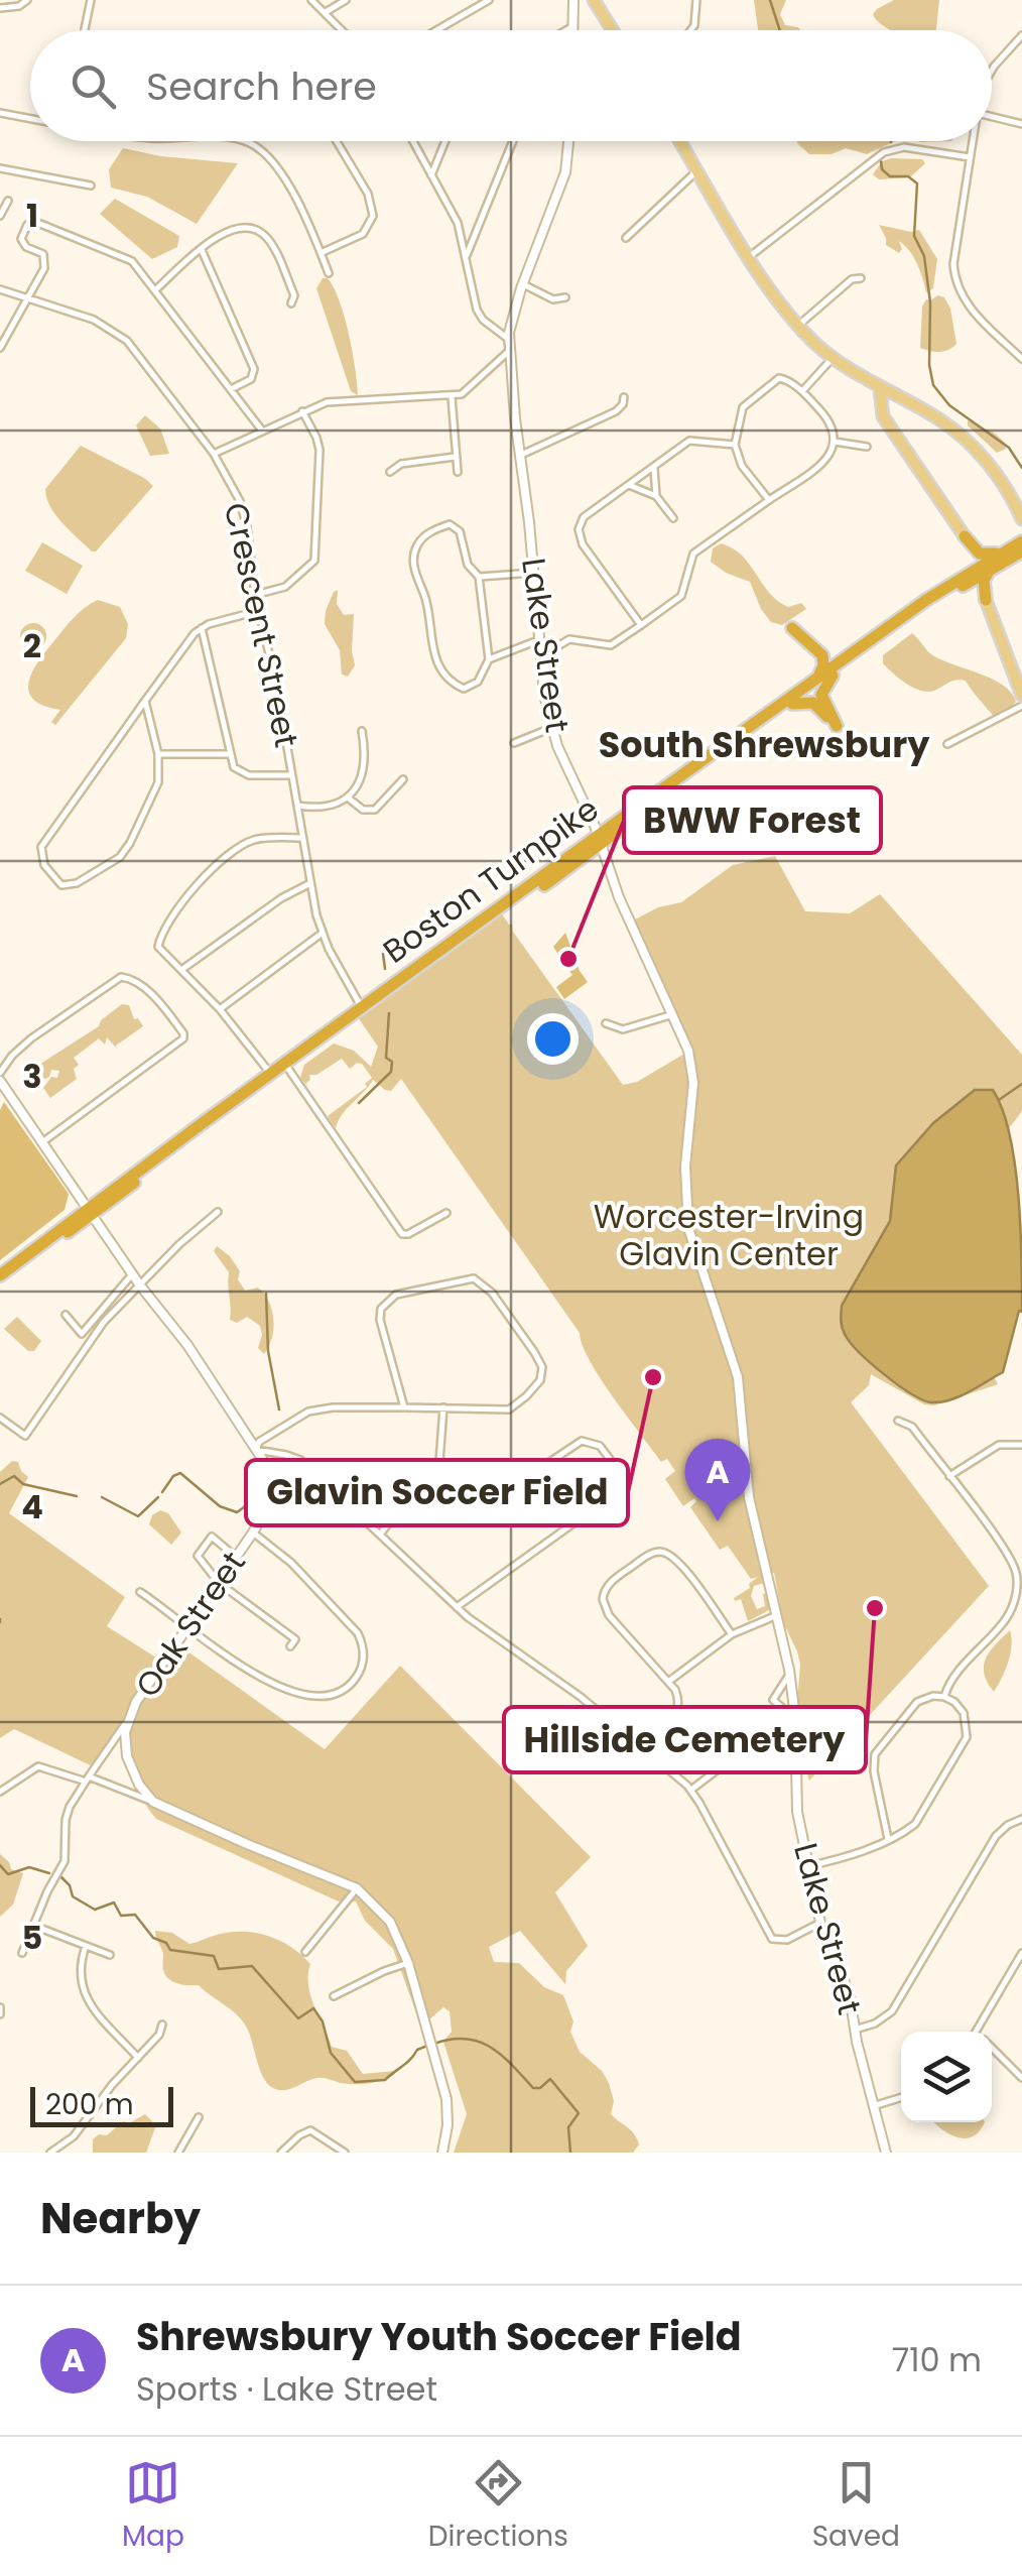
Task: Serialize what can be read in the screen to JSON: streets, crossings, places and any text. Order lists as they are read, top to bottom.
{
  "streets": {
    "highway": ["Boston Turnpike"],
    "street": ["Crescent Street", "Lake Street", "Oak Street"]
  },
  "crossings": [
    ["Crescent Street", "Boston Turnpike"],
    ["Lake Street", "Boston Turnpike"],
    ["Boston Turnpike", "Oak Street"]
  ],
  "districts": ["South Shrewsbury"],
  "parks": ["Worcester-Irving Glavin Center"],
  "places": ["BWW Forest", "Glavin Soccer Field", "Hillside Cemetery"],
  "scale_bar": "200 m",
  "page": {
    "search": "Search here",
    "pins": "A",
    "scale": "200 m",
    "heading": "Nearby",
    "list": [
      {
        "mark": "A",
        "name": "Shrewsbury Youth Soccer Field",
        "note": "Sports · Lake Street",
        "value": "710 m"
      }
    ],
    "nav": ["Map", "Directions", "Saved"]
  },
  "grid": {
    "rows": [
      "1",
      "2",
      "3",
      "4",
      "5"
    ]
  }
}
